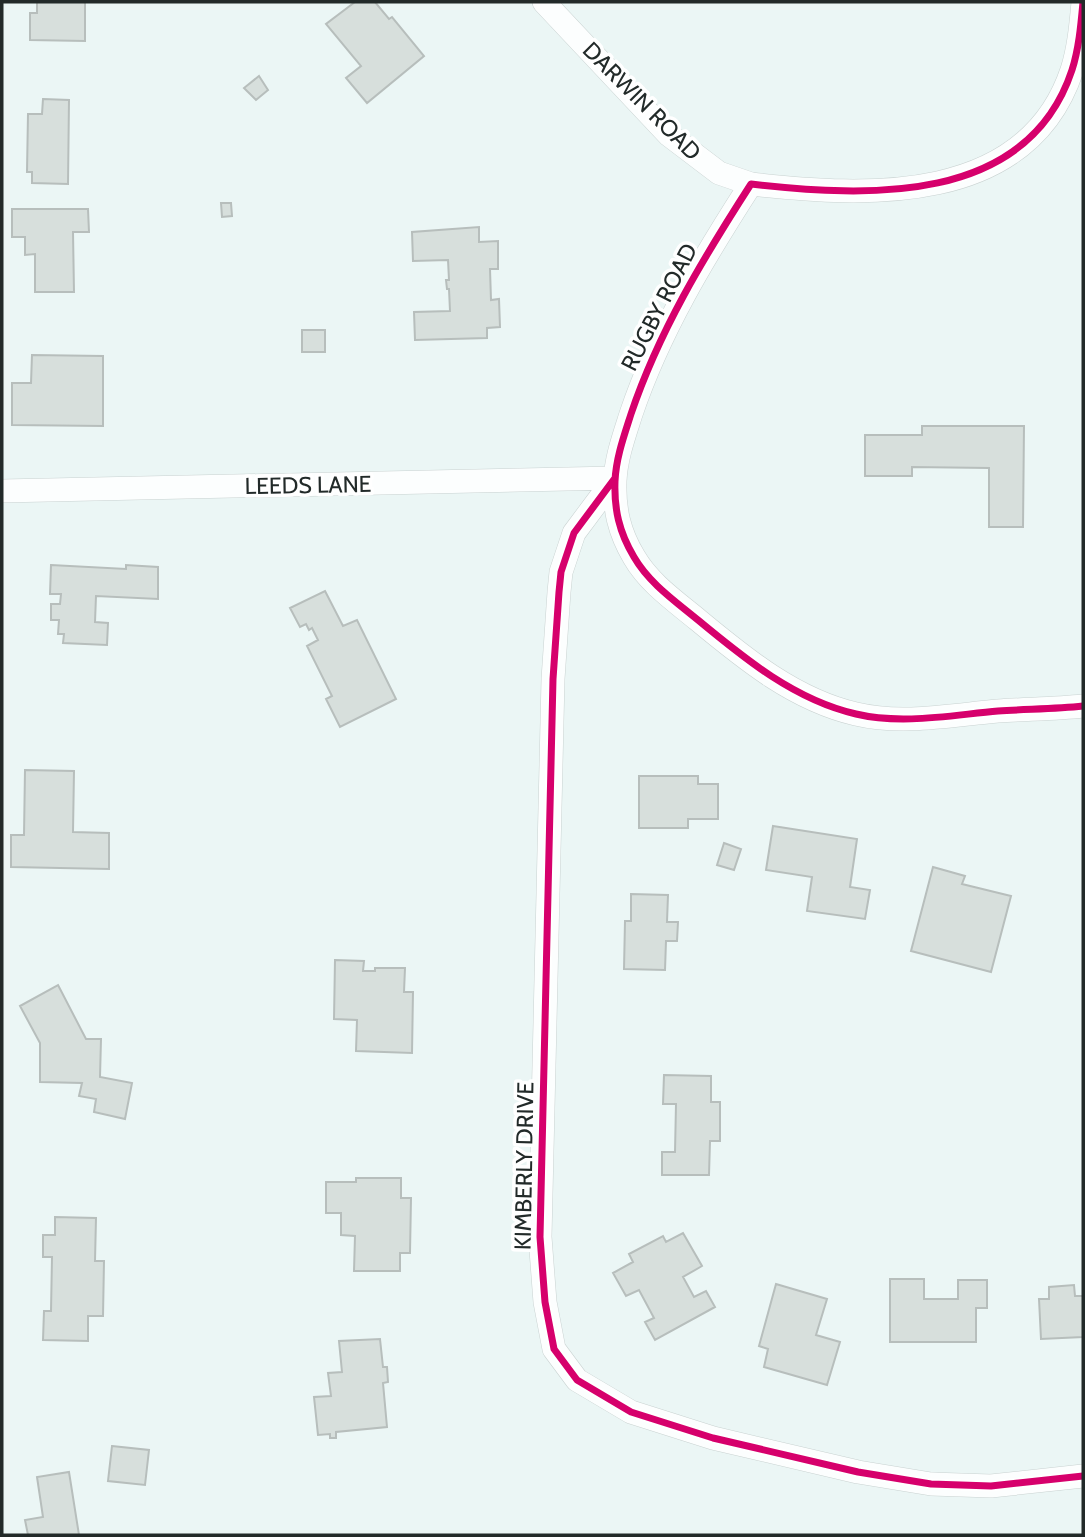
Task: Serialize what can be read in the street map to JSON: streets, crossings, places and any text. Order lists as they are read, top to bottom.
{
  "streets": {
    "street": [
      "DARWIN ROAD",
      "RUGBY ROAD",
      "LEEDS LANE",
      "KIMBERLY DRIVE"
    ]
  },
  "crossings": [
    ["DARWIN ROAD", "RUGBY ROAD"],
    ["RUGBY ROAD", "LEEDS LANE"],
    ["RUGBY ROAD", "KIMBERLY DRIVE"],
    ["LEEDS LANE", "KIMBERLY DRIVE"]
  ]
}
